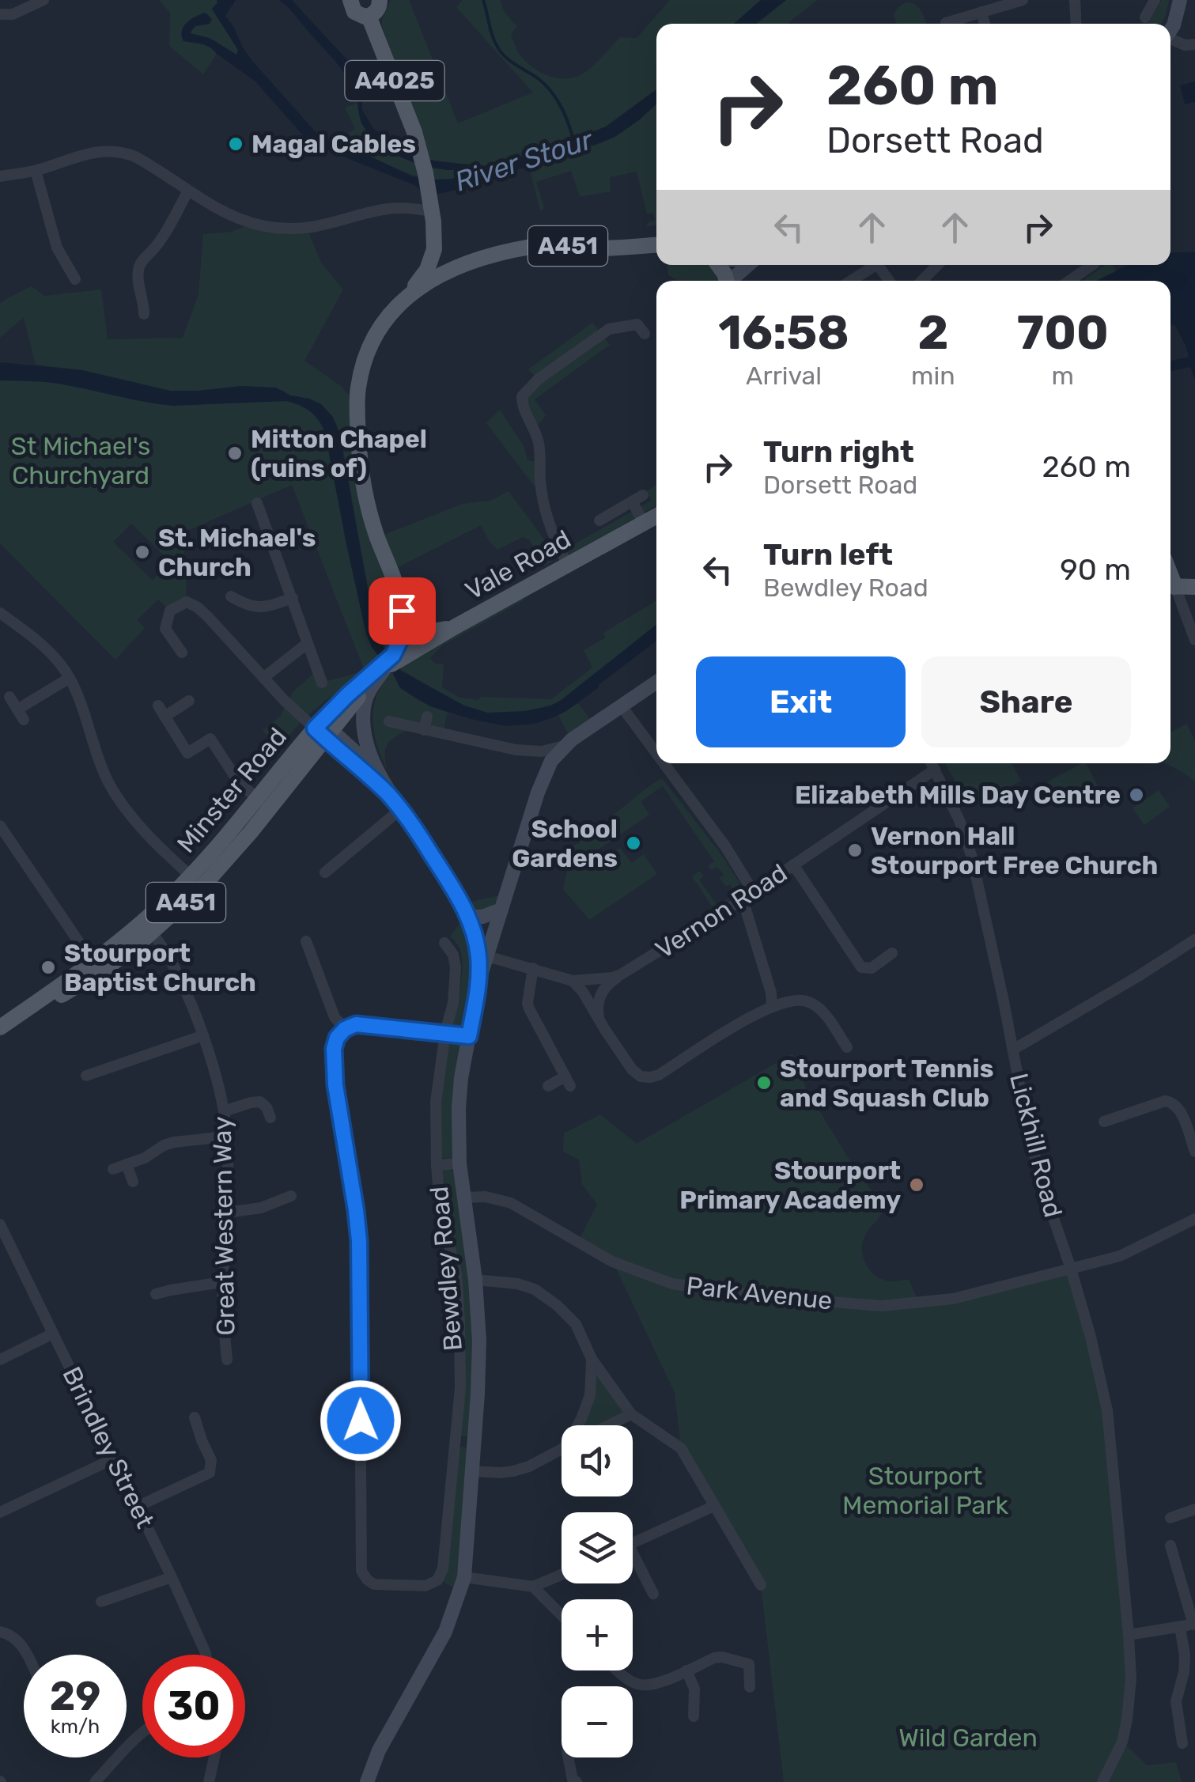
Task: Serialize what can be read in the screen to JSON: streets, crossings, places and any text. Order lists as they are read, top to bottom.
{
  "streets": {
    "main road": [
      "A4025",
      "A451",
      "Vale Road",
      "Minster Road",
      "Bewdley Road"
    ],
    "street": [
      "Vernon Road",
      "Lickhill Road",
      "Great Western Way",
      "Park Avenue",
      "Brindley Street"
    ]
  },
  "crossings": [
    ["A4025", "A451"],
    ["A451", "Vale Road"],
    ["A451", "Minster Road"],
    ["Vale Road", "Minster Road"],
    ["Minster Road", "Great Western Way"],
    ["Vernon Road", "Lickhill Road"],
    ["Vernon Road", "Bewdley Road"],
    ["Lickhill Road", "Park Avenue"],
    ["Bewdley Road", "Park Avenue"]
  ],
  "water": ["River Stour"],
  "parks": ["St Michael's Churchyard", "Stourport Memorial Park", "Wild Garden"],
  "places": [
    "Magal Cables",
    "Mitton Chapel (ruins of)",
    "St. Michael's Church",
    "Elizabeth Mills Day Centre",
    "School Gardens",
    "Vernon Hall Stourport Free Church",
    "Stourport Baptist Church",
    "Stourport Tennis and Squash Club",
    "Stourport Primary Academy"
  ],
  "page": {
    "turn": ["260 m", "Dorsett Road"],
    "eta": [
      "16:58",
      "Arrival",
      "2",
      "min",
      "700",
      "m"
    ],
    "list": [
      {
        "name": "Turn right",
        "note": "Dorsett Road",
        "value": "260 m"
      },
      {
        "name": "Turn left",
        "note": "Bewdley Road",
        "value": "90 m"
      }
    ],
    "buttons": ["Exit", "Share"],
    "map_buttons": ["+", "−"],
    "speed": "29 km/h",
    "limit": "30"
  }
}
